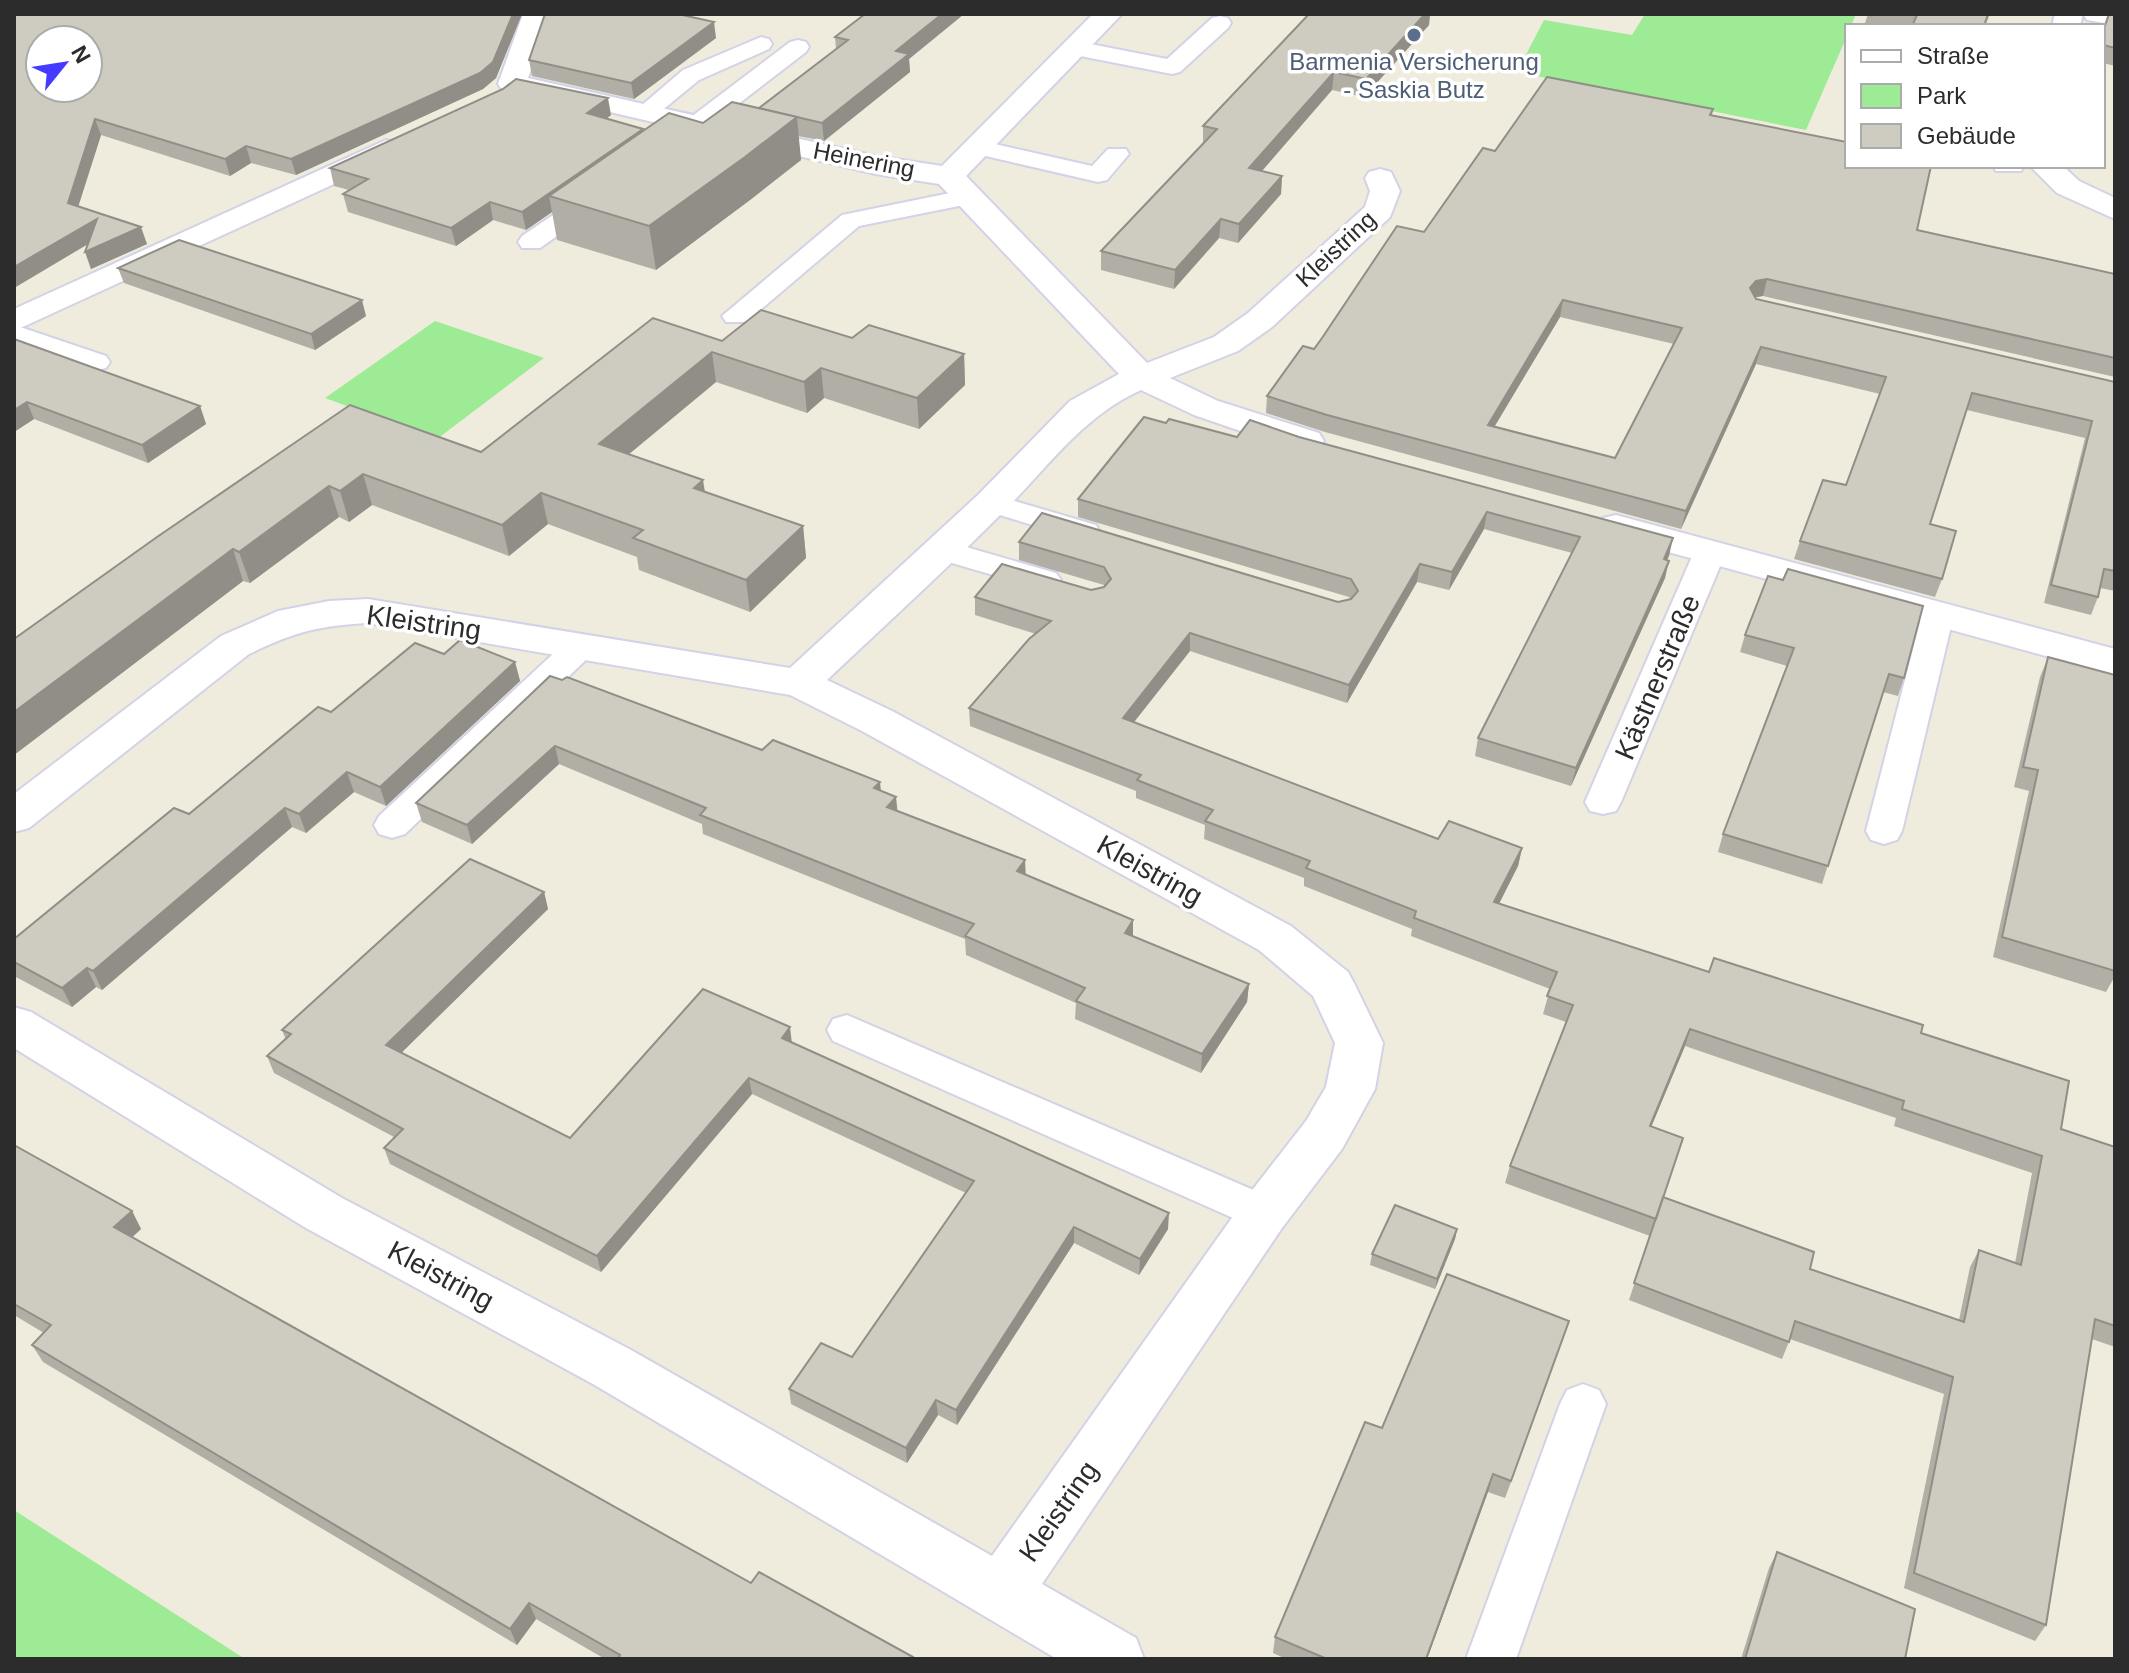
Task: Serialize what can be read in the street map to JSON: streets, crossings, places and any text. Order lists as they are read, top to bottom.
{
  "streets": {
    "street": ["Heinering", "Kleistring"],
    "lane": ["Kästnerstraße"]
  },
  "places": ["Barmenia Versicherung - Saskia Butz"],
  "legend": ["Straße", "Park", "Gebäude"],
  "north": "top right"
}
